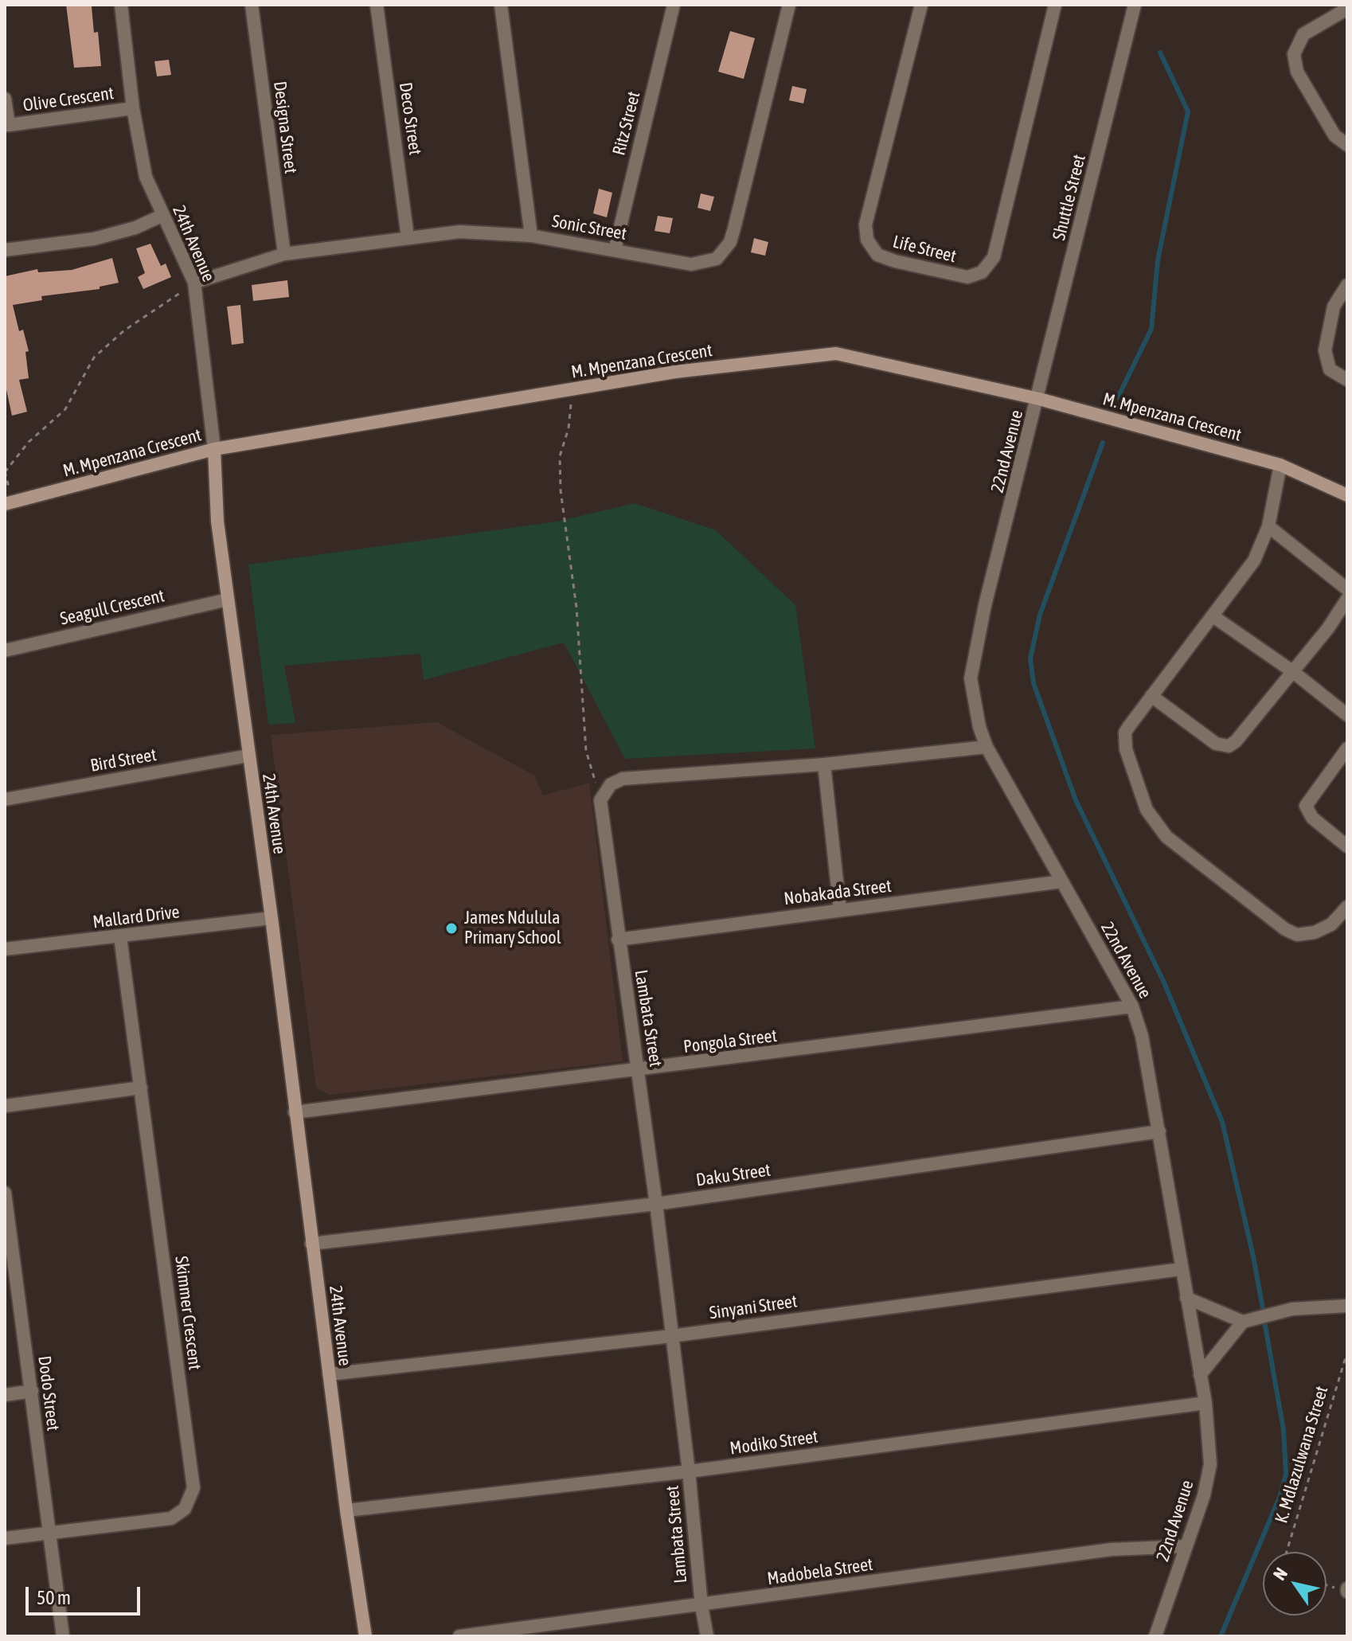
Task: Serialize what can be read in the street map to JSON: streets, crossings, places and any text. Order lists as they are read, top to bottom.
{
  "streets": {
    "main road": ["24th Avenue", "M. Mpenzana Crescent"],
    "street": [
      "Olive Crescent",
      "Deco Street",
      "Ritz Street",
      "Designa Street",
      "Shuttle Street",
      "Sonic Street",
      "Life Street",
      "22nd Avenue",
      "Seagull Crescent",
      "Bird Street",
      "Nobakada Street",
      "Mallard Drive",
      "Lambata Street",
      "Pongola Street",
      "Daku Street",
      "Sinyani Street",
      "Skimmer Crescent",
      "Dodo Street",
      "Modiko Street",
      "Madobela Street"
    ],
    "path": ["K. Mdlazulwana Street"]
  },
  "crossings": [
    ["Olive Crescent", "24th Avenue"],
    ["Deco Street", "Sonic Street"],
    ["Ritz Street", "Sonic Street"],
    ["Designa Street", "Sonic Street"],
    ["Shuttle Street", "M. Mpenzana Crescent"],
    ["Shuttle Street", "22nd Avenue"],
    ["Sonic Street", "24th Avenue"],
    ["24th Avenue", "M. Mpenzana Crescent"],
    ["24th Avenue", "Seagull Crescent"],
    ["24th Avenue", "Bird Street"],
    ["24th Avenue", "Mallard Drive"],
    ["24th Avenue", "Pongola Street"],
    ["24th Avenue", "Daku Street"],
    ["24th Avenue", "Sinyani Street"],
    ["24th Avenue", "Modiko Street"],
    ["M. Mpenzana Crescent", "22nd Avenue"],
    ["22nd Avenue", "Nobakada Street"],
    ["22nd Avenue", "Pongola Street"],
    ["22nd Avenue", "Daku Street"],
    ["22nd Avenue", "Sinyani Street"],
    ["22nd Avenue", "Modiko Street"],
    ["22nd Avenue", "Madobela Street"],
    ["Nobakada Street", "Lambata Street"],
    ["Mallard Drive", "Skimmer Crescent"],
    ["Lambata Street", "Pongola Street"],
    ["Lambata Street", "Daku Street"],
    ["Lambata Street", "Sinyani Street"],
    ["Lambata Street", "Modiko Street"],
    ["Lambata Street", "Madobela Street"],
    ["Skimmer Crescent", "Dodo Street"]
  ],
  "places": ["James Ndulula Primary School"],
  "scale_bar": "50 m",
  "north": "top left"
}
